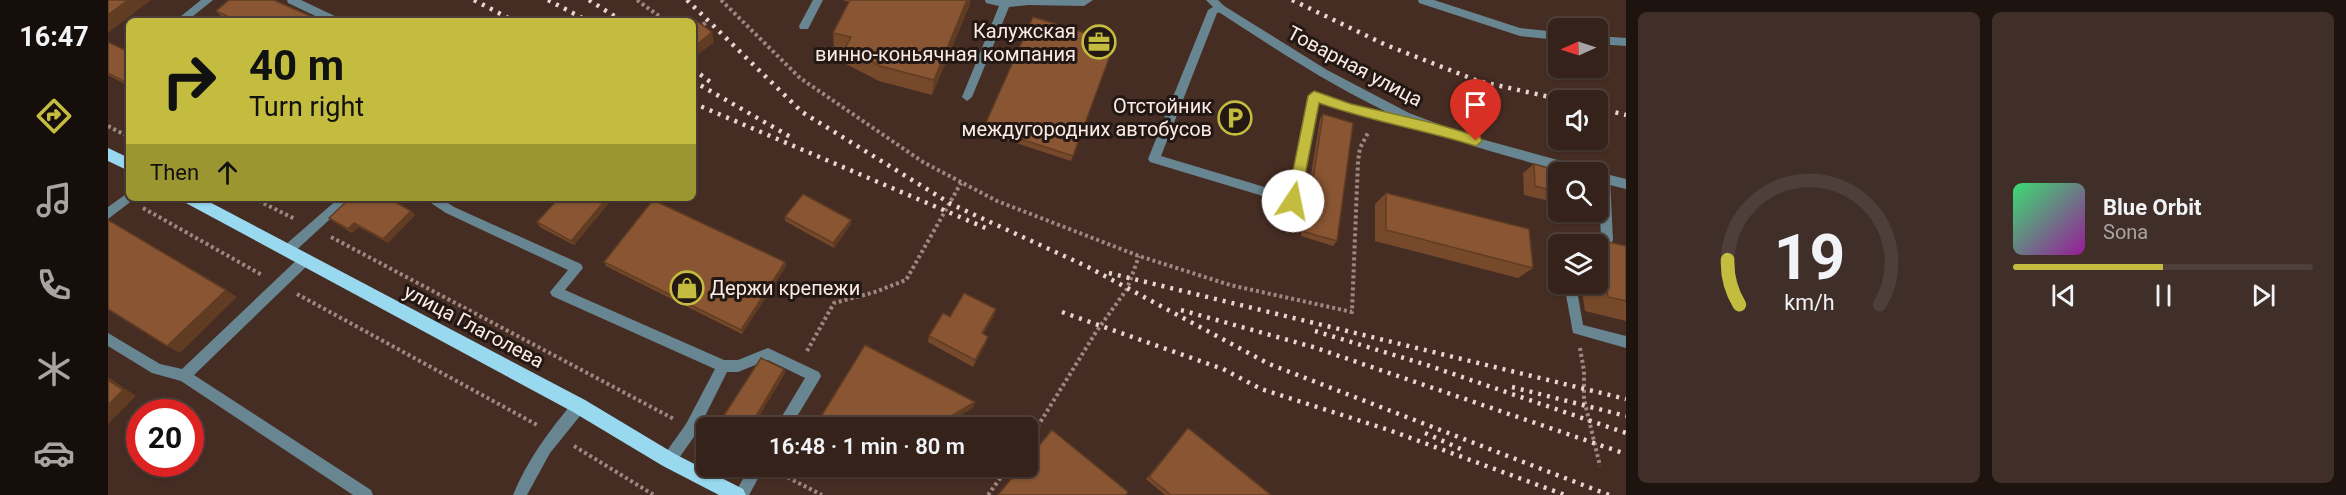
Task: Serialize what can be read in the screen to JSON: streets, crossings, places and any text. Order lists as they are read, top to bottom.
{
  "streets": {
    "main road": ["улица Глаголева"],
    "street": ["Товарная улица"]
  },
  "places": {
    "office": ["Калужская винно-коньячная компания"],
    "parking": ["Отстойник междугородних автобусов"],
    "shop": ["Держи крепежи"]
  },
  "north": "left",
  "page": {
    "tabs": "16:47",
    "turn": ["40 m", "Turn right"],
    "then": "Then",
    "song": ["Blue Orbit", "Sona"],
    "limit": "20",
    "trip": "16:48 · 1 min · 80 m",
    "gauge": ["19", "km/h"]
  }
}
